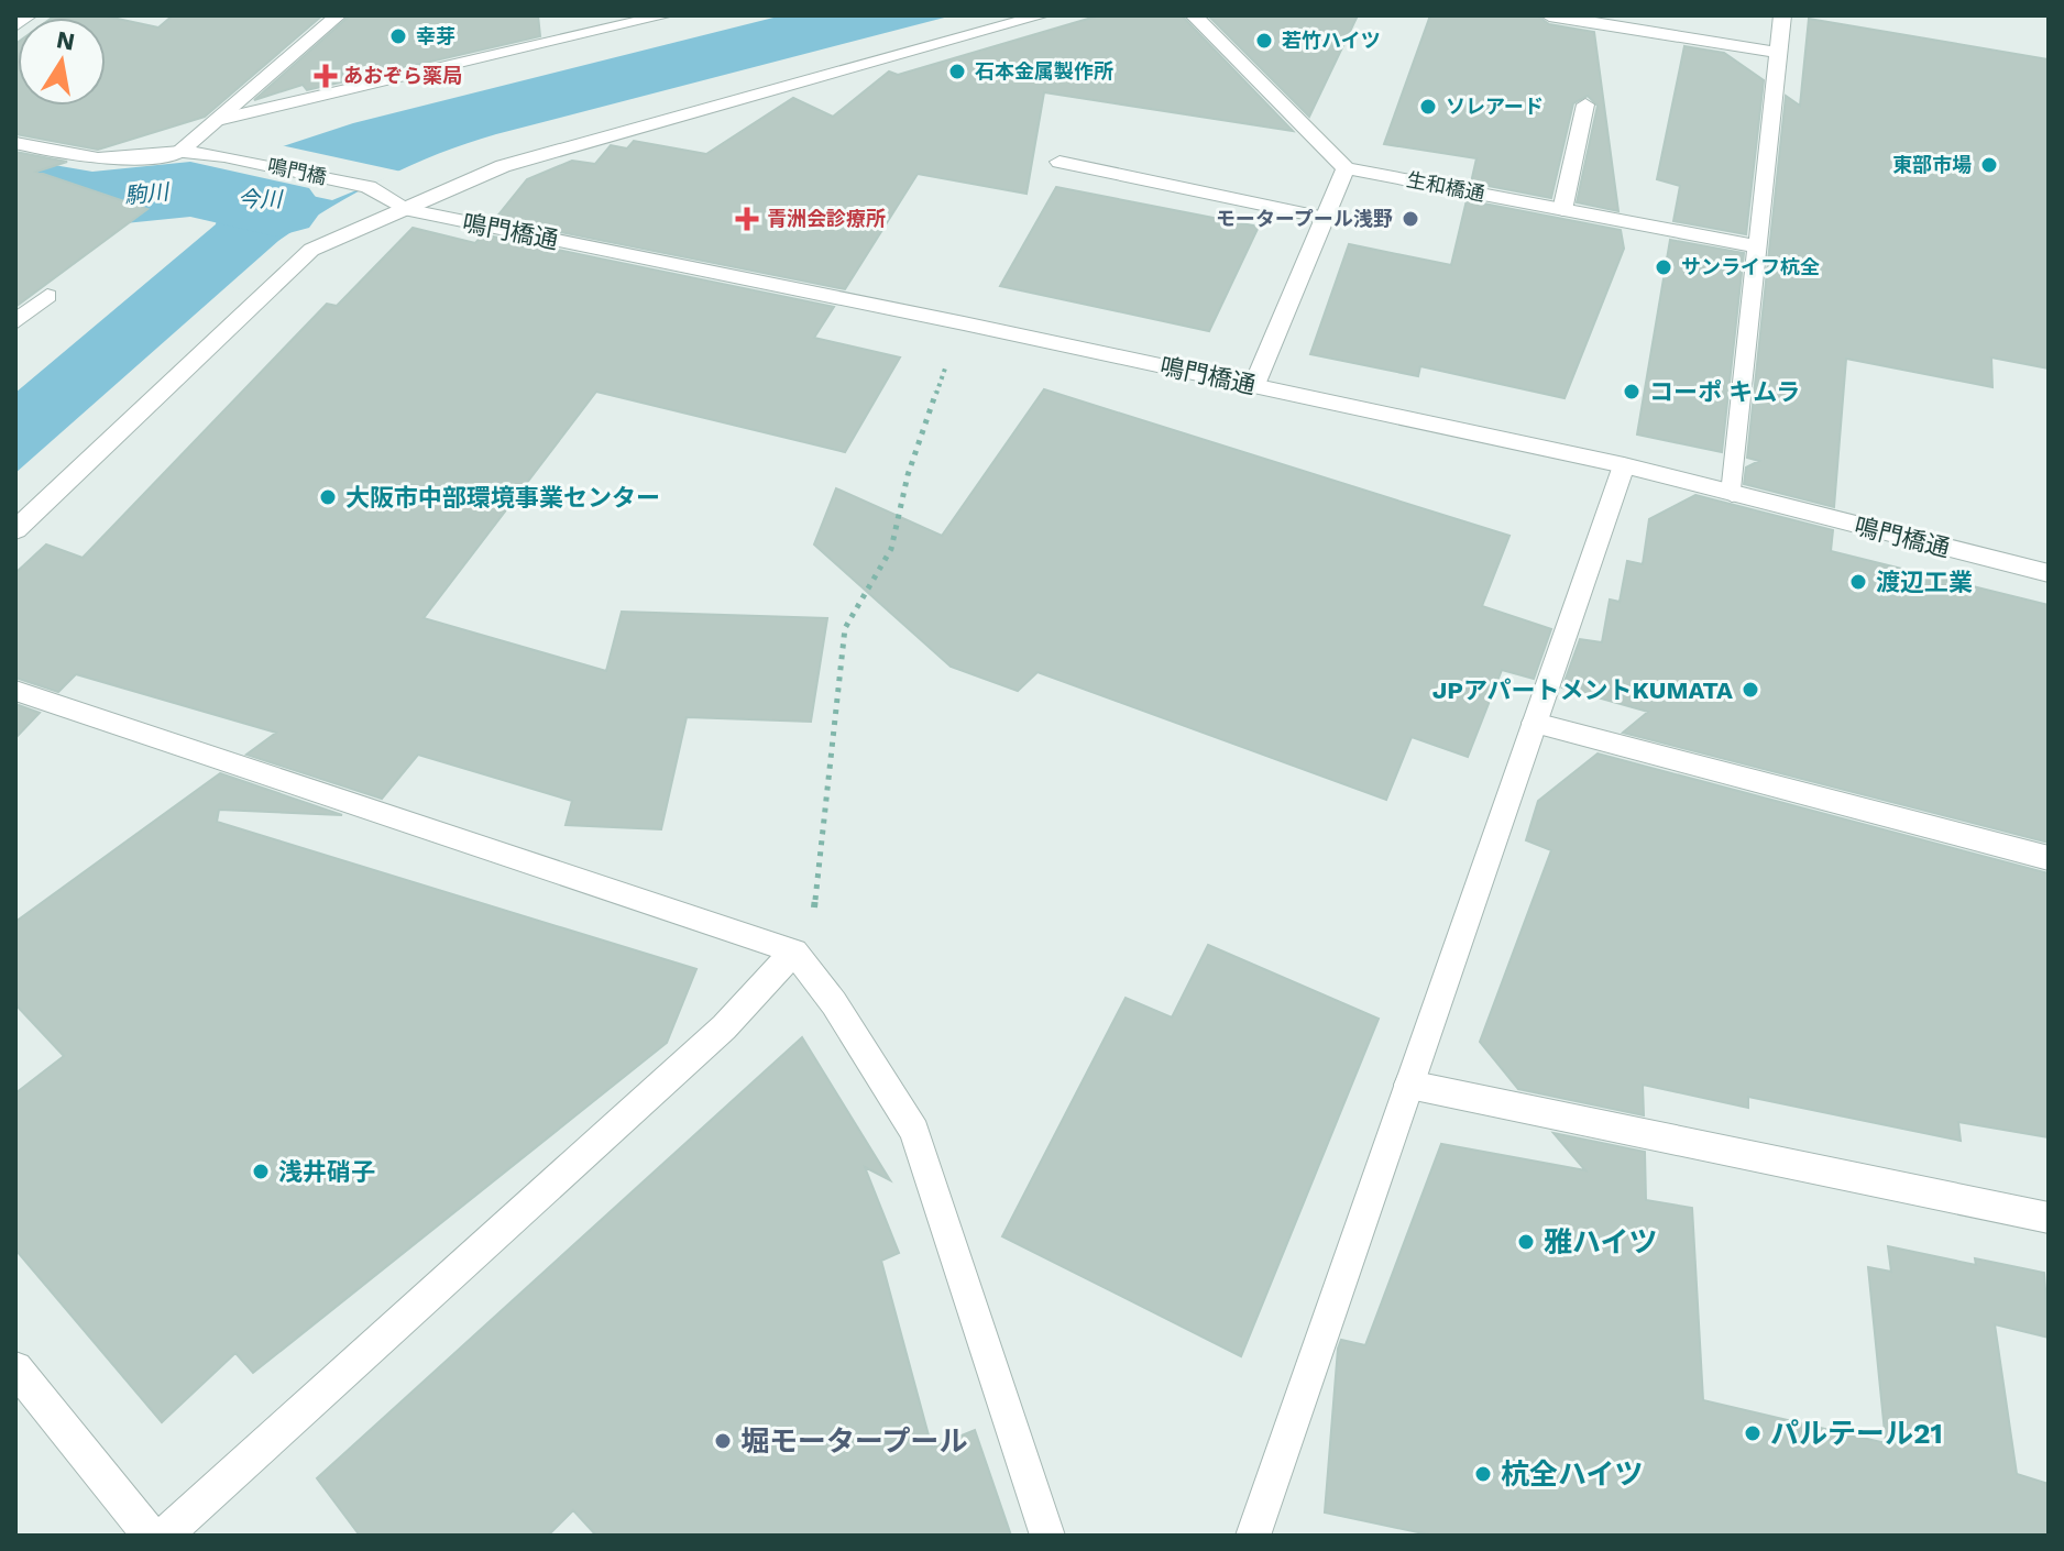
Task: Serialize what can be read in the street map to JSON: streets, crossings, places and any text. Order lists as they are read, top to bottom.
{
  "streets": {
    "street": ["鳴門橋", "生和橋通", "鳴門橋通"]
  },
  "crossings": [
    ["鳴門橋", "鳴門橋通"]
  ],
  "water": ["駒川", "今川"],
  "places": {
    "other": [
      "幸芽",
      "若竹ハイツ",
      "石本金属製作所",
      "ソレアード",
      "東部市場",
      "モータープール浅野",
      "サンライフ杭全",
      "コーポ キムラ",
      "大阪市中部環境事業センター",
      "渡辺工業",
      "JPアパートメントKUMATA",
      "浅井硝子",
      "雅ハイツ",
      "パルテール21",
      "堀モータープール",
      "杭全ハイツ"
    ],
    "health": ["あおぞら薬局", "青洲会診療所"]
  },
  "north": "top"
}
